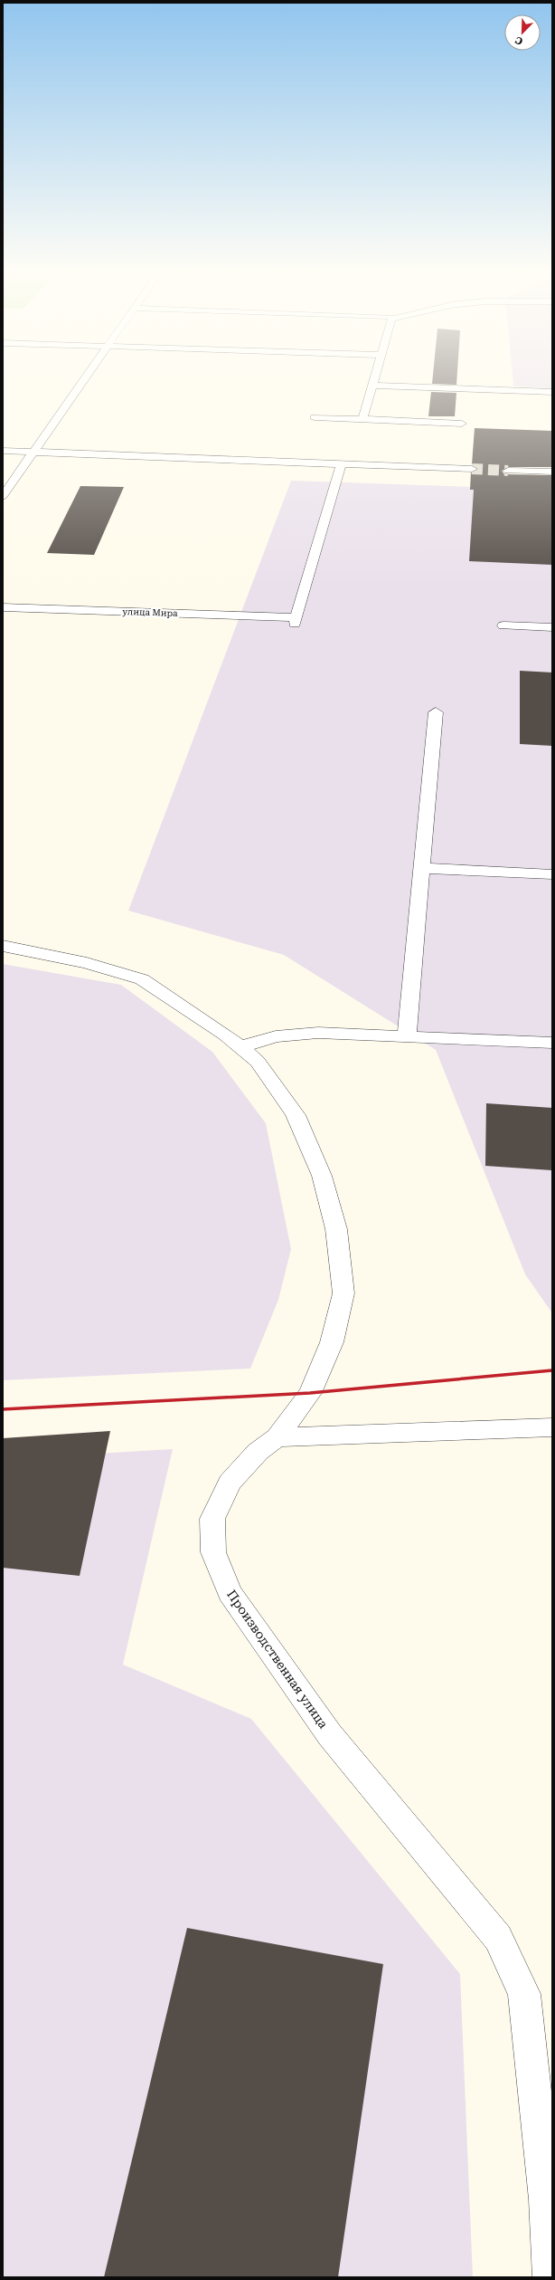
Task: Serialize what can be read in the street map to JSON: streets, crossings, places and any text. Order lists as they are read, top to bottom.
{
  "streets": {
    "street": ["улица Мира", "Производственная улица"]
  },
  "north": "bottom left"
}
